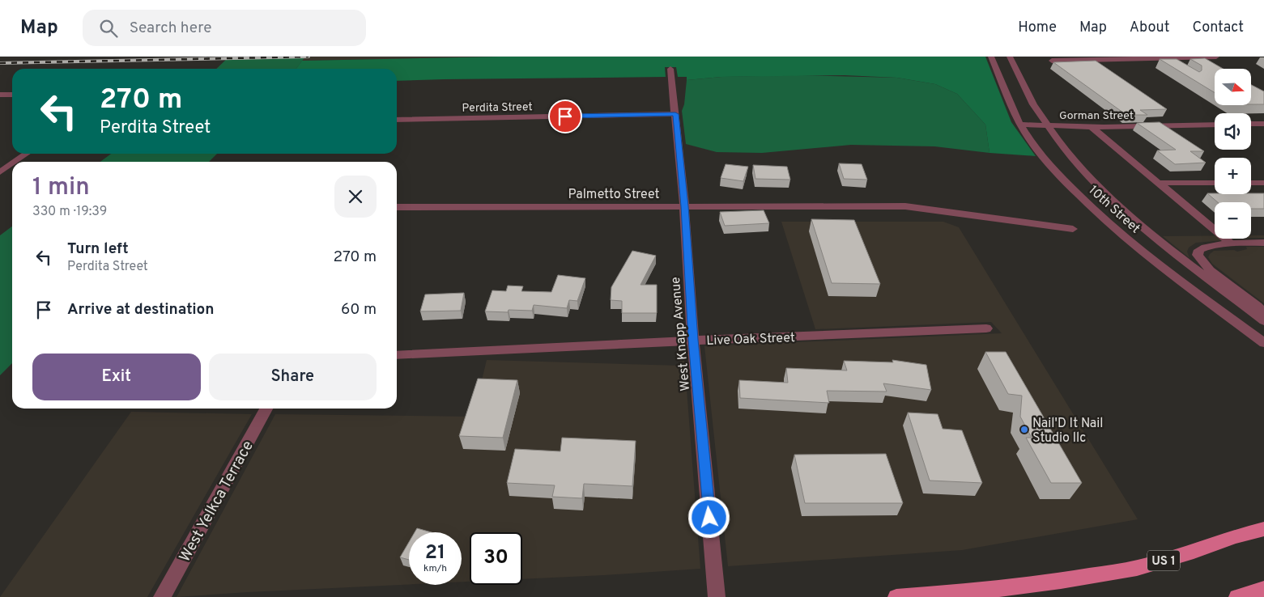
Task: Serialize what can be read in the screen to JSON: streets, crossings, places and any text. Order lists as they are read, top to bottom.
{
  "streets": {
    "main road": ["US 1"],
    "street": [
      "Perdita Street",
      "Gorman Street",
      "Palmetto Street",
      "10th Street",
      "West Knapp Avenue",
      "Live Oak Street",
      "West Yelkca Terrace"
    ]
  },
  "crossings": [
    ["Perdita Street", "West Knapp Avenue"],
    ["Gorman Street", "10th Street"],
    ["Palmetto Street", "West Knapp Avenue"],
    ["West Knapp Avenue", "Live Oak Street"]
  ],
  "places": ["Nail'D It Nail Studio llc"],
  "north": "right",
  "page": {
    "header": "Map",
    "search": "Search here",
    "nav": [
      "Home",
      "Map",
      "About",
      "Contact"
    ],
    "map_buttons": ["+", "−"],
    "turn": ["270 m", "Perdita Street"],
    "heading": ["1 min", "330 m · 19:39"],
    "list": [
      {
        "name": "Turn left",
        "note": "Perdita Street",
        "value": "270 m"
      },
      {
        "name": "Arrive at destination",
        "value": "60 m"
      }
    ],
    "buttons": ["Exit", "Share"],
    "speed": "21 km/h",
    "limit": "30"
  }
}
